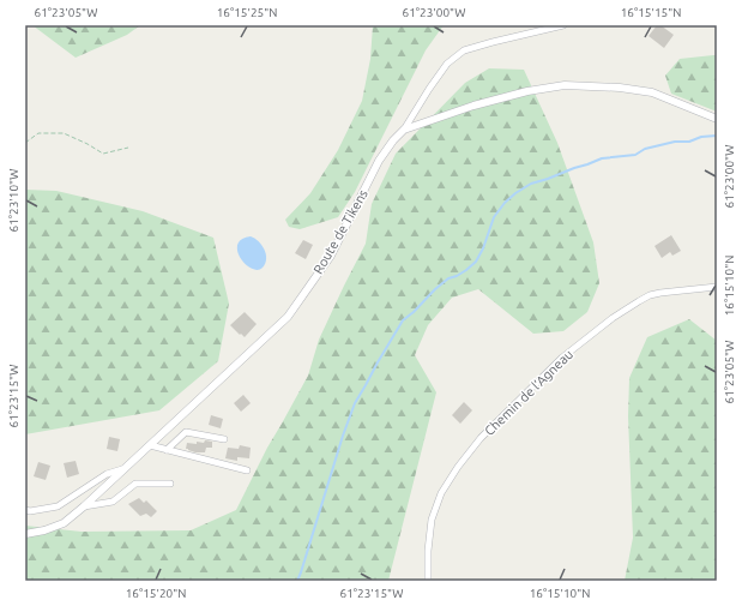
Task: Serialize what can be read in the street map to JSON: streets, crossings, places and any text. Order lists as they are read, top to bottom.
{
  "streets": {
    "street": ["Route de Tikens", "Chemin de l’Agneau"]
  },
  "coordinates": [
    "61°23'05\"W",
    "16°15'25\"N",
    "61°23'00\"W",
    "16°15'15\"N",
    "61°23'10\"W",
    "16°15'10\"N",
    "61°23'15\"W",
    "16°15'20\"N"
  ]
}
